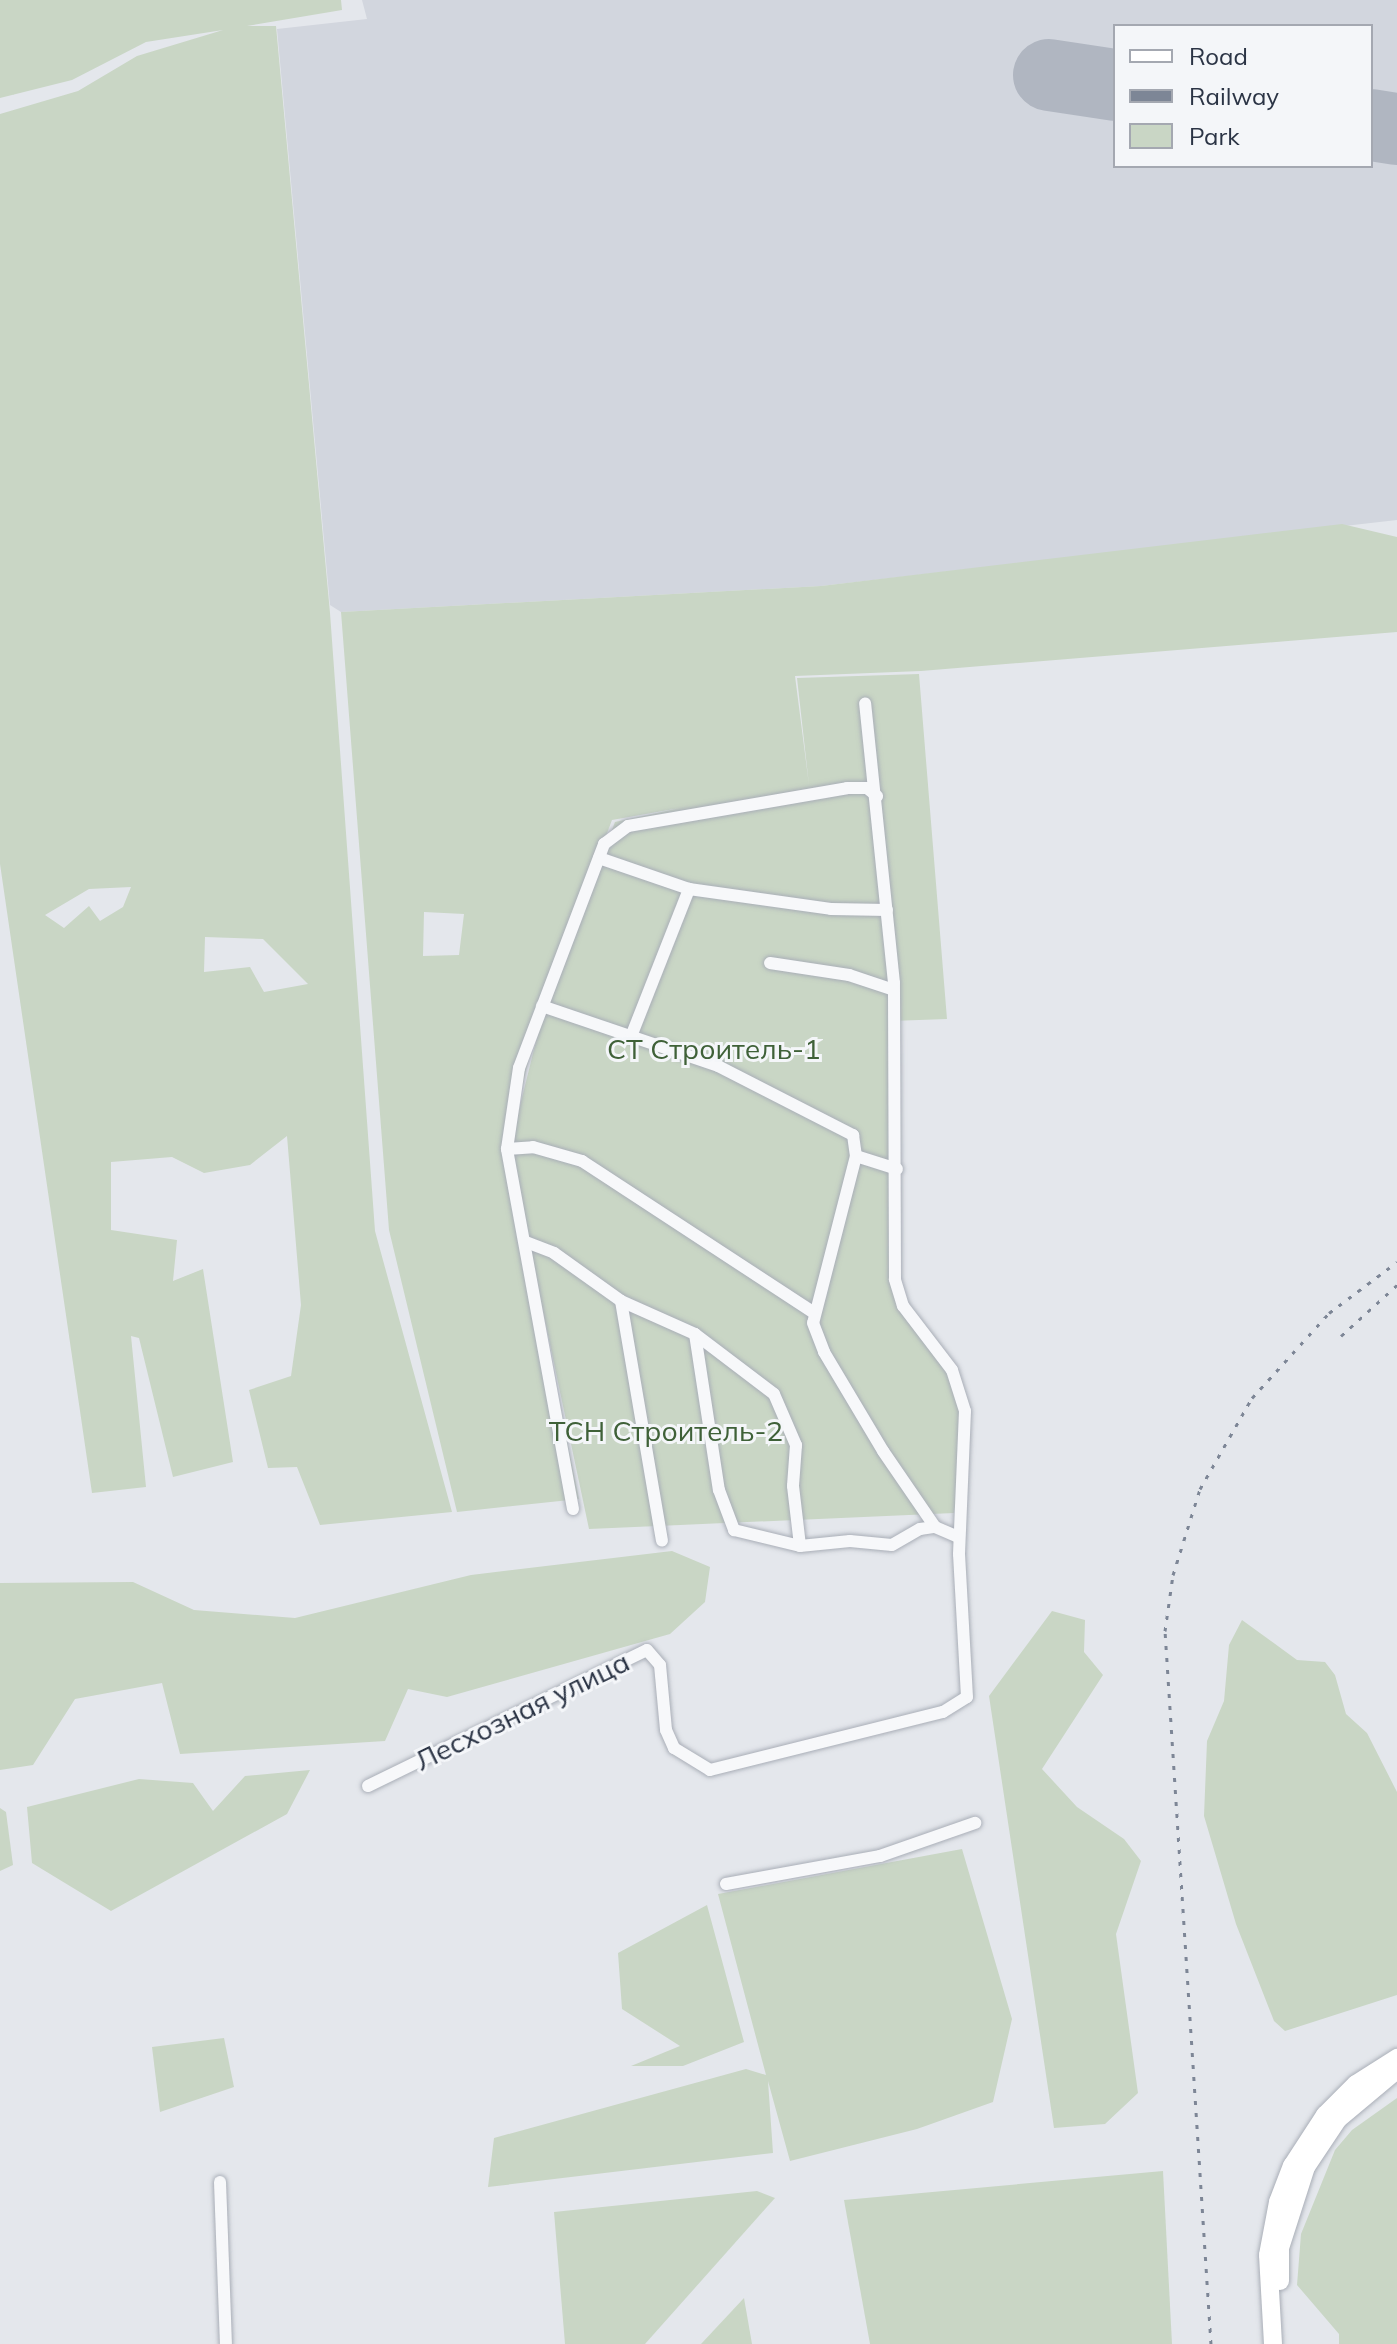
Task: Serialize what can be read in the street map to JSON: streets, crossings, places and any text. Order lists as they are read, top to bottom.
{
  "streets": {
    "street": ["Лесхозная улица"]
  },
  "parks": ["СТ Строитель-1", "ТСН Строитель-2"],
  "legend": ["Road", "Railway", "Park"]
}
